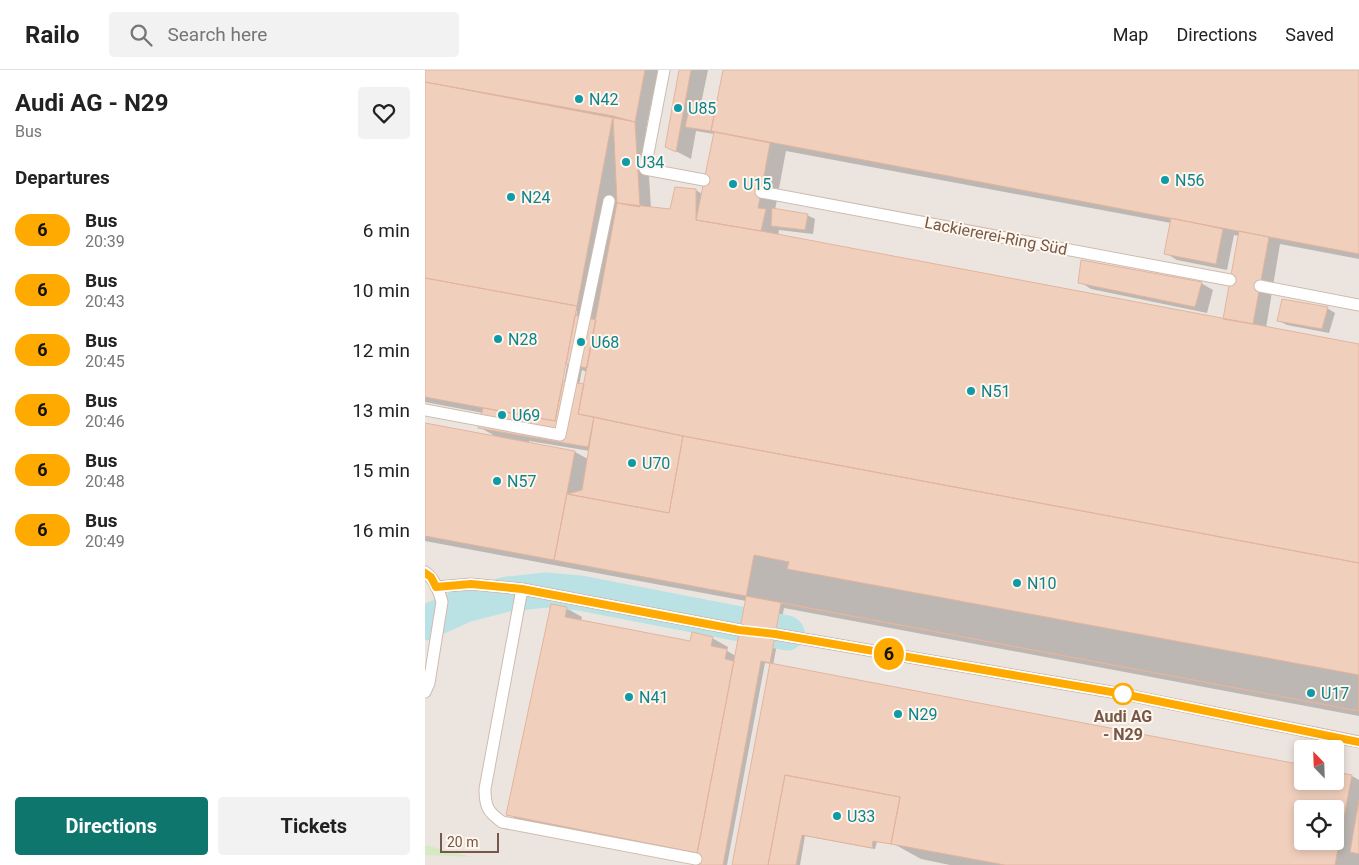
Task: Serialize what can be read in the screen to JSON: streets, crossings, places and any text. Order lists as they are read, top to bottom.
{
  "streets": {
    "lane": ["Lackiererei-Ring Süd"]
  },
  "places": [
    "N42",
    "U85",
    "U34",
    "N56",
    "U15",
    "N24",
    "N28",
    "U68",
    "N51",
    "U69",
    "U70",
    "N57",
    "N10",
    "U17",
    "Audi AG - N29",
    "N41",
    "N29",
    "U33"
  ],
  "lines": ["bus line 6"],
  "scale_bar": "20 m",
  "north": "top left",
  "page": {
    "header": "Railo",
    "search": "Search here",
    "nav": ["Map", "Directions", "Saved"],
    "heading": [
      ["Audi AG - N29", "Bus"],
      "Departures"
    ],
    "on_map": "6",
    "list": [
      {
        "mark": "6",
        "name": "Bus",
        "note": "20:39",
        "value": "6 min"
      },
      {
        "mark": "6",
        "name": "Bus",
        "note": "20:43",
        "value": "10 min"
      },
      {
        "mark": "6",
        "name": "Bus",
        "note": "20:45",
        "value": "12 min"
      },
      {
        "mark": "6",
        "name": "Bus",
        "note": "20:46",
        "value": "13 min"
      },
      {
        "mark": "6",
        "name": "Bus",
        "note": "20:48",
        "value": "15 min"
      },
      {
        "mark": "6",
        "name": "Bus",
        "note": "20:49",
        "value": "16 min"
      }
    ],
    "buttons": ["Directions", "Tickets"],
    "scale": "20 m"
  }
}
